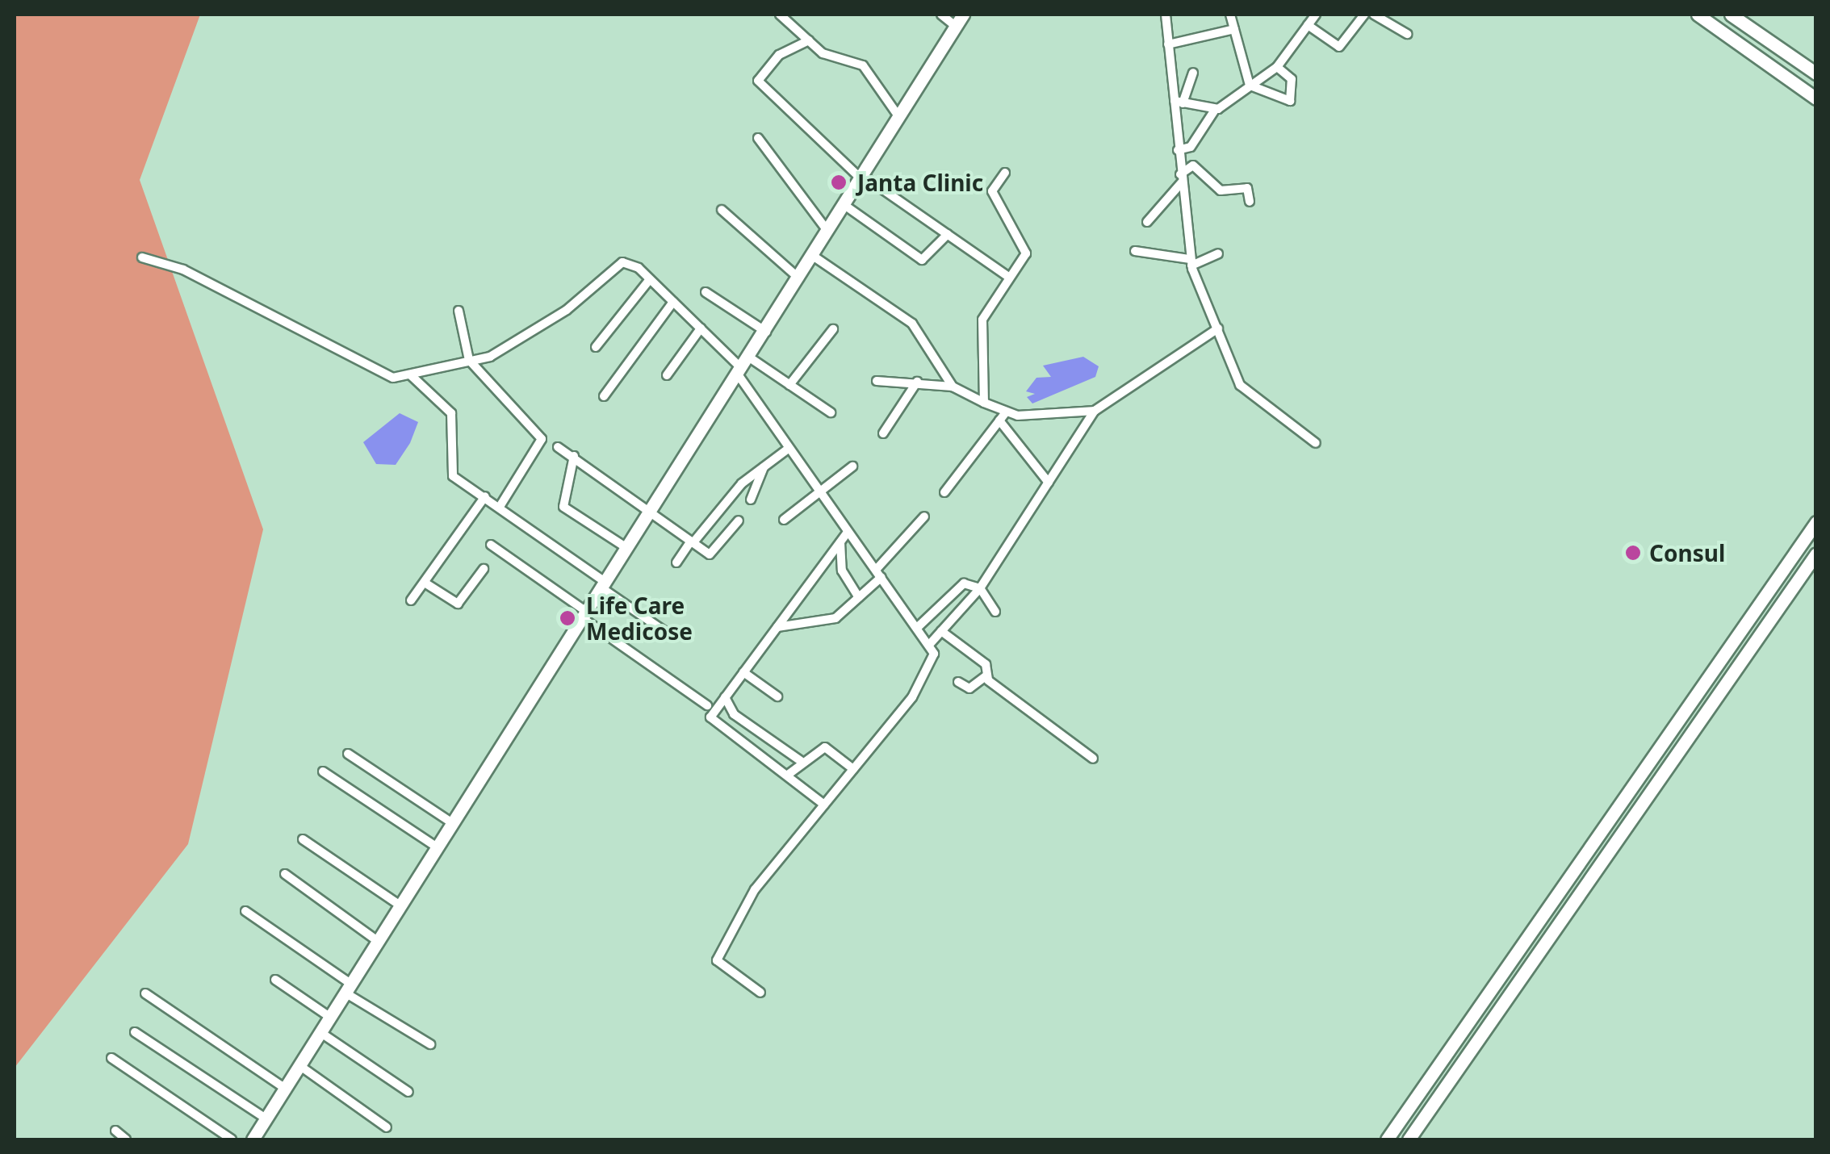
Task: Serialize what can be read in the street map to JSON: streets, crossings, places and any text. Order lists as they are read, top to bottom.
{
  "places": ["Janta Clinic", "Consul", "Life Care Medicose"]
}
